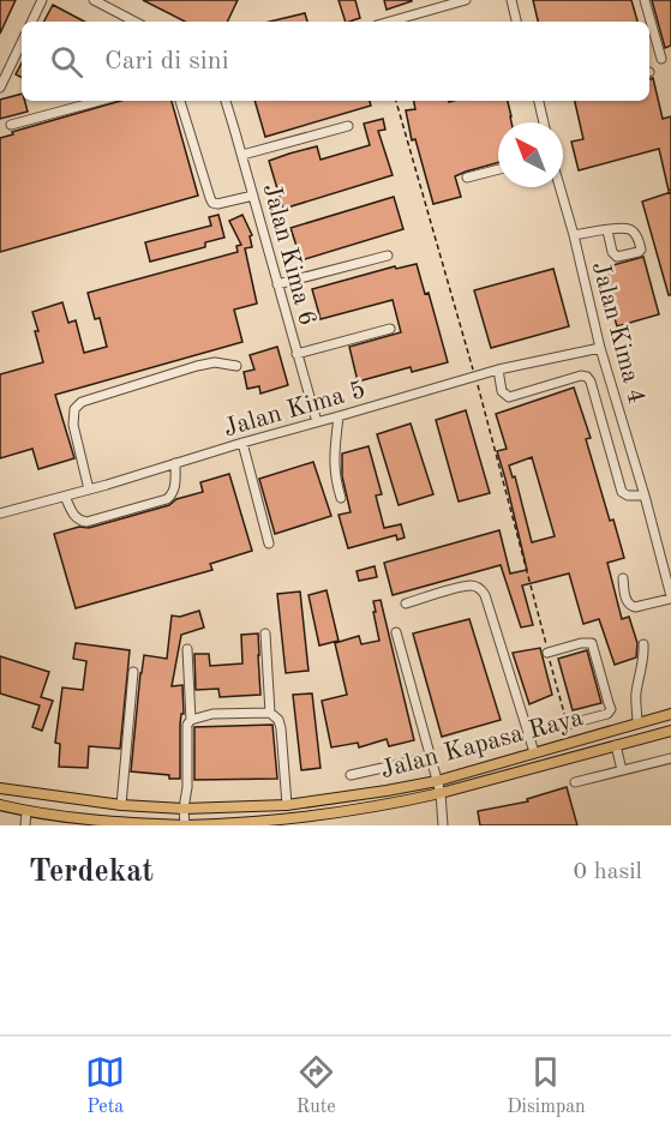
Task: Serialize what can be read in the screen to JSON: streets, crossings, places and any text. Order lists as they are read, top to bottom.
{
  "streets": {
    "main road": ["Jalan Kapasa Raya"],
    "street": ["Jalan Kima 6", "Jalan Kima 4", "Jalan Kima 5"]
  },
  "crossings": [
    ["Jalan Kima 6", "Jalan Kima 5"],
    ["Jalan Kima 4", "Jalan Kima 5"]
  ],
  "north": "top left",
  "page": {
    "search": "Cari di sini",
    "heading": ["Terdekat", "0 hasil"],
    "nav": ["Peta", "Rute", "Disimpan"]
  }
}
